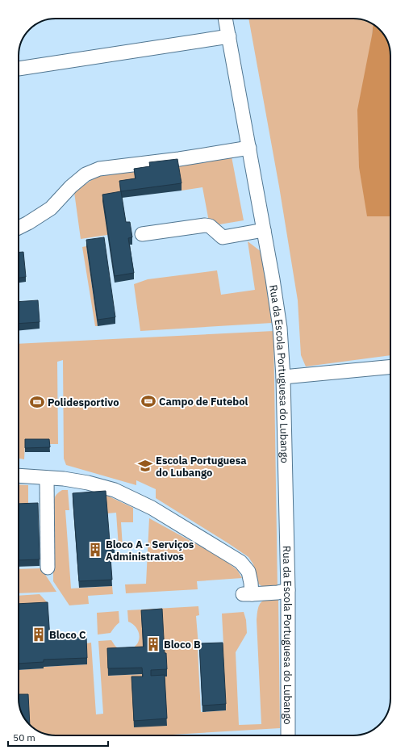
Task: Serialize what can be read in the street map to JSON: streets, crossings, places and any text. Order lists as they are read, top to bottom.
{
  "streets": {
    "street": ["Rua da Escola Portuguesa do Lubango"]
  },
  "places": {
    "sports": ["Campo de Futebol", "Polidesportivo"],
    "school or university": ["Escola Portuguesa do Lubango"],
    "building": ["Bloco A - Serviços Administrativos", "Bloco C", "Bloco B"]
  },
  "scale_bar": "50 m"
}
